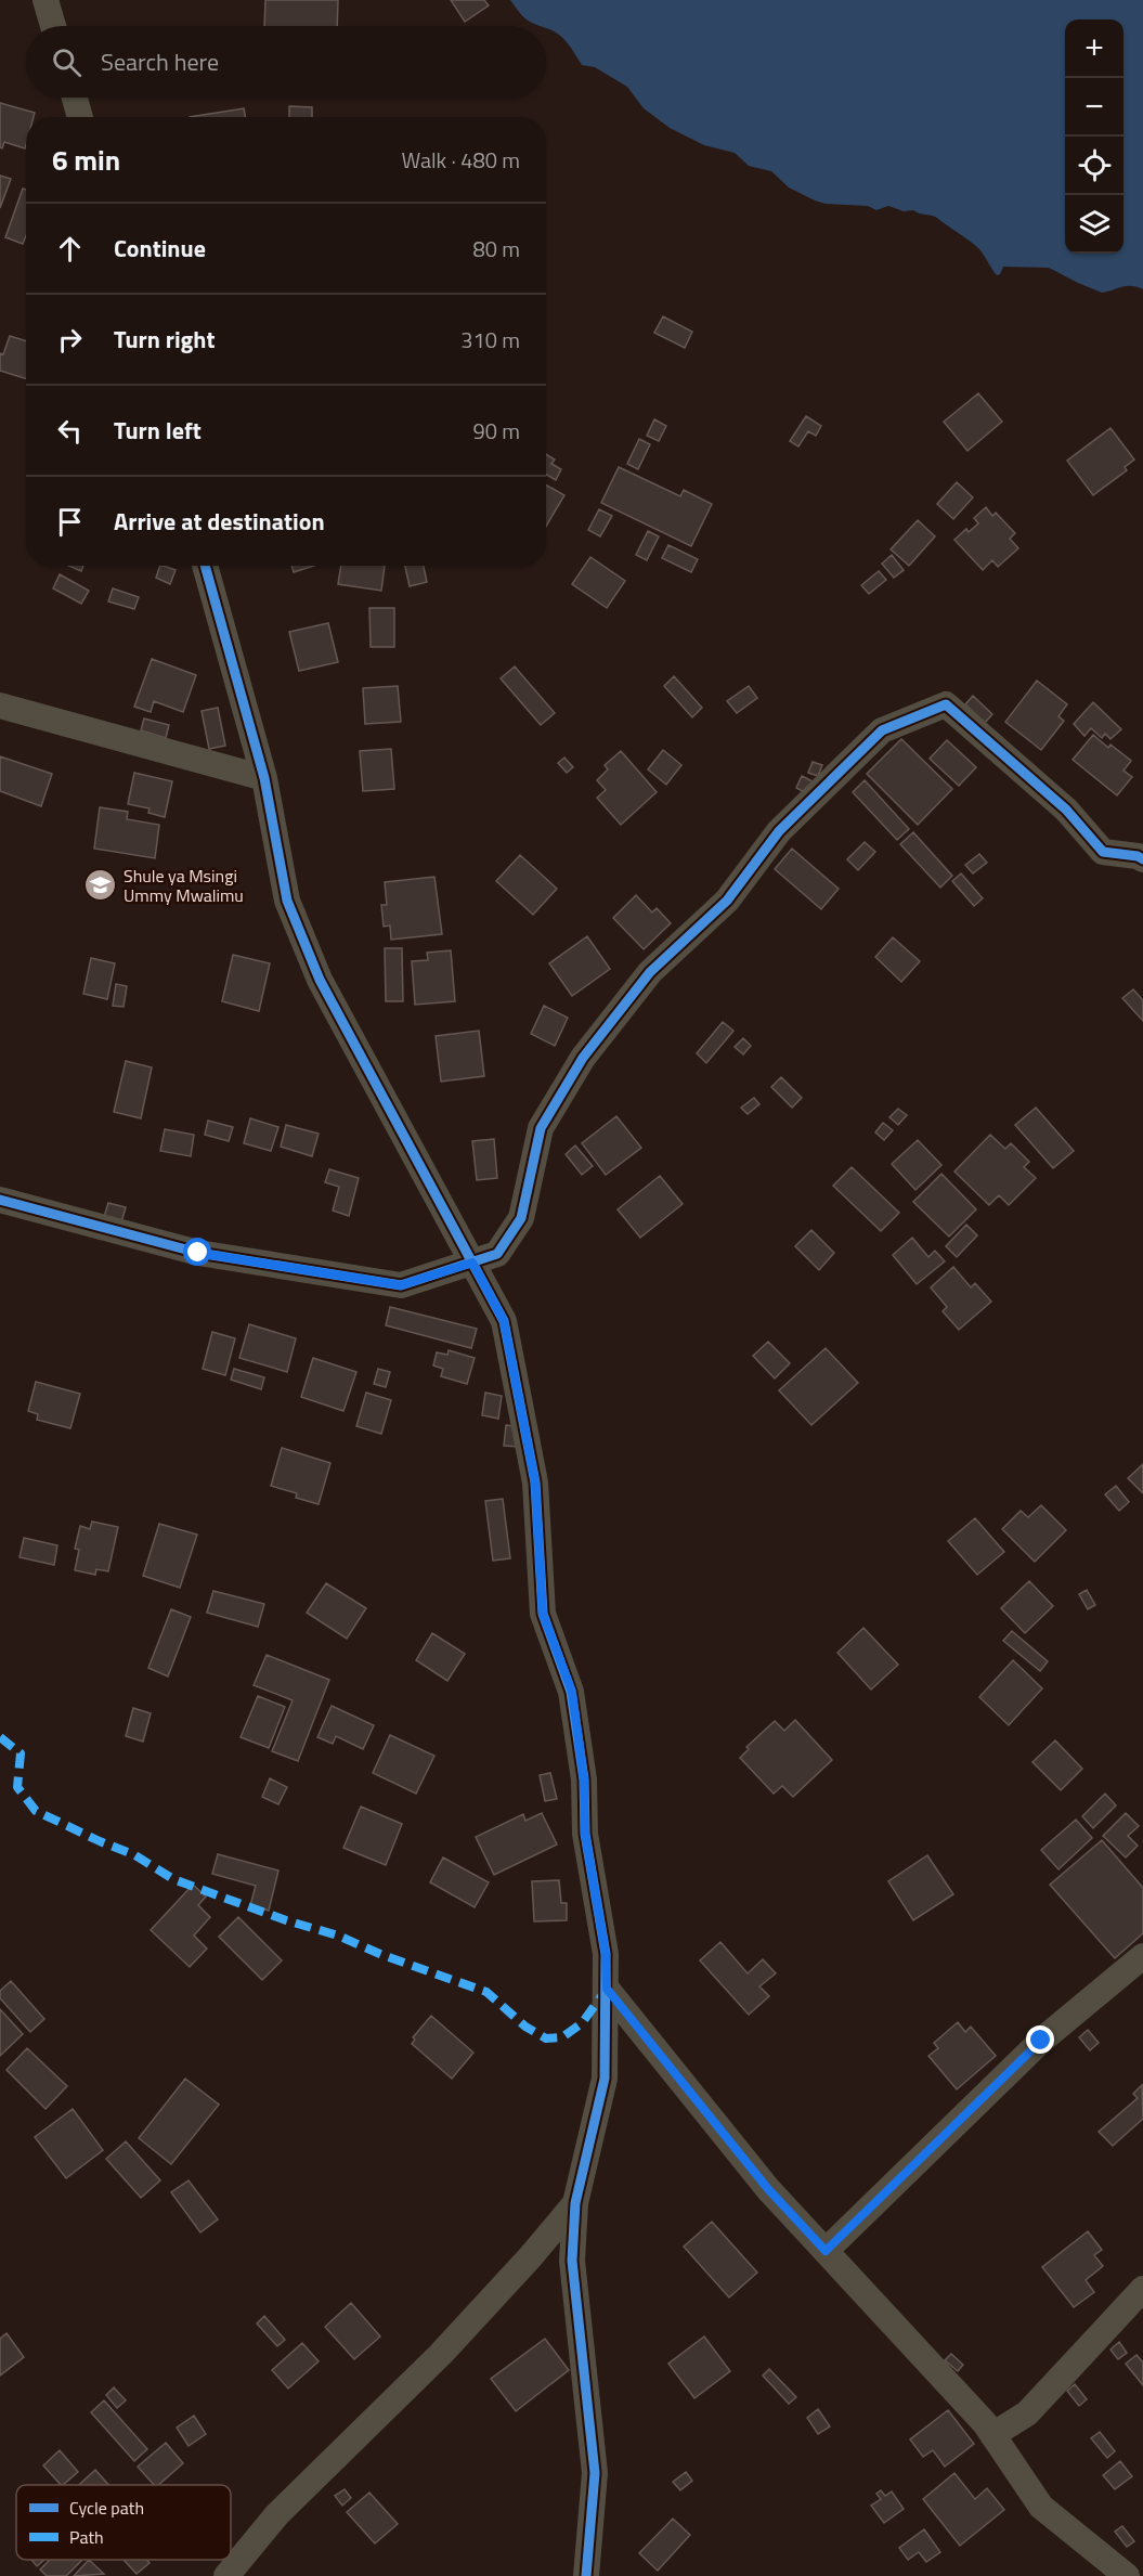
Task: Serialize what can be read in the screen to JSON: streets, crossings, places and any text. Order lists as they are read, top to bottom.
{
  "places": {
    "school or university": ["Shule ya Msingi Ummy Mwalimu"]
  },
  "legend": ["Cycle path", "Path"],
  "page": {
    "map_buttons": ["+", "−"],
    "search": "Search here",
    "heading": ["6 min", "Walk · 480 m"],
    "list": [
      ["Continue", "80 m"],
      ["Turn right", "310 m"],
      ["Turn left", "90 m"],
      "Arrive at destination"
    ]
  }
}
